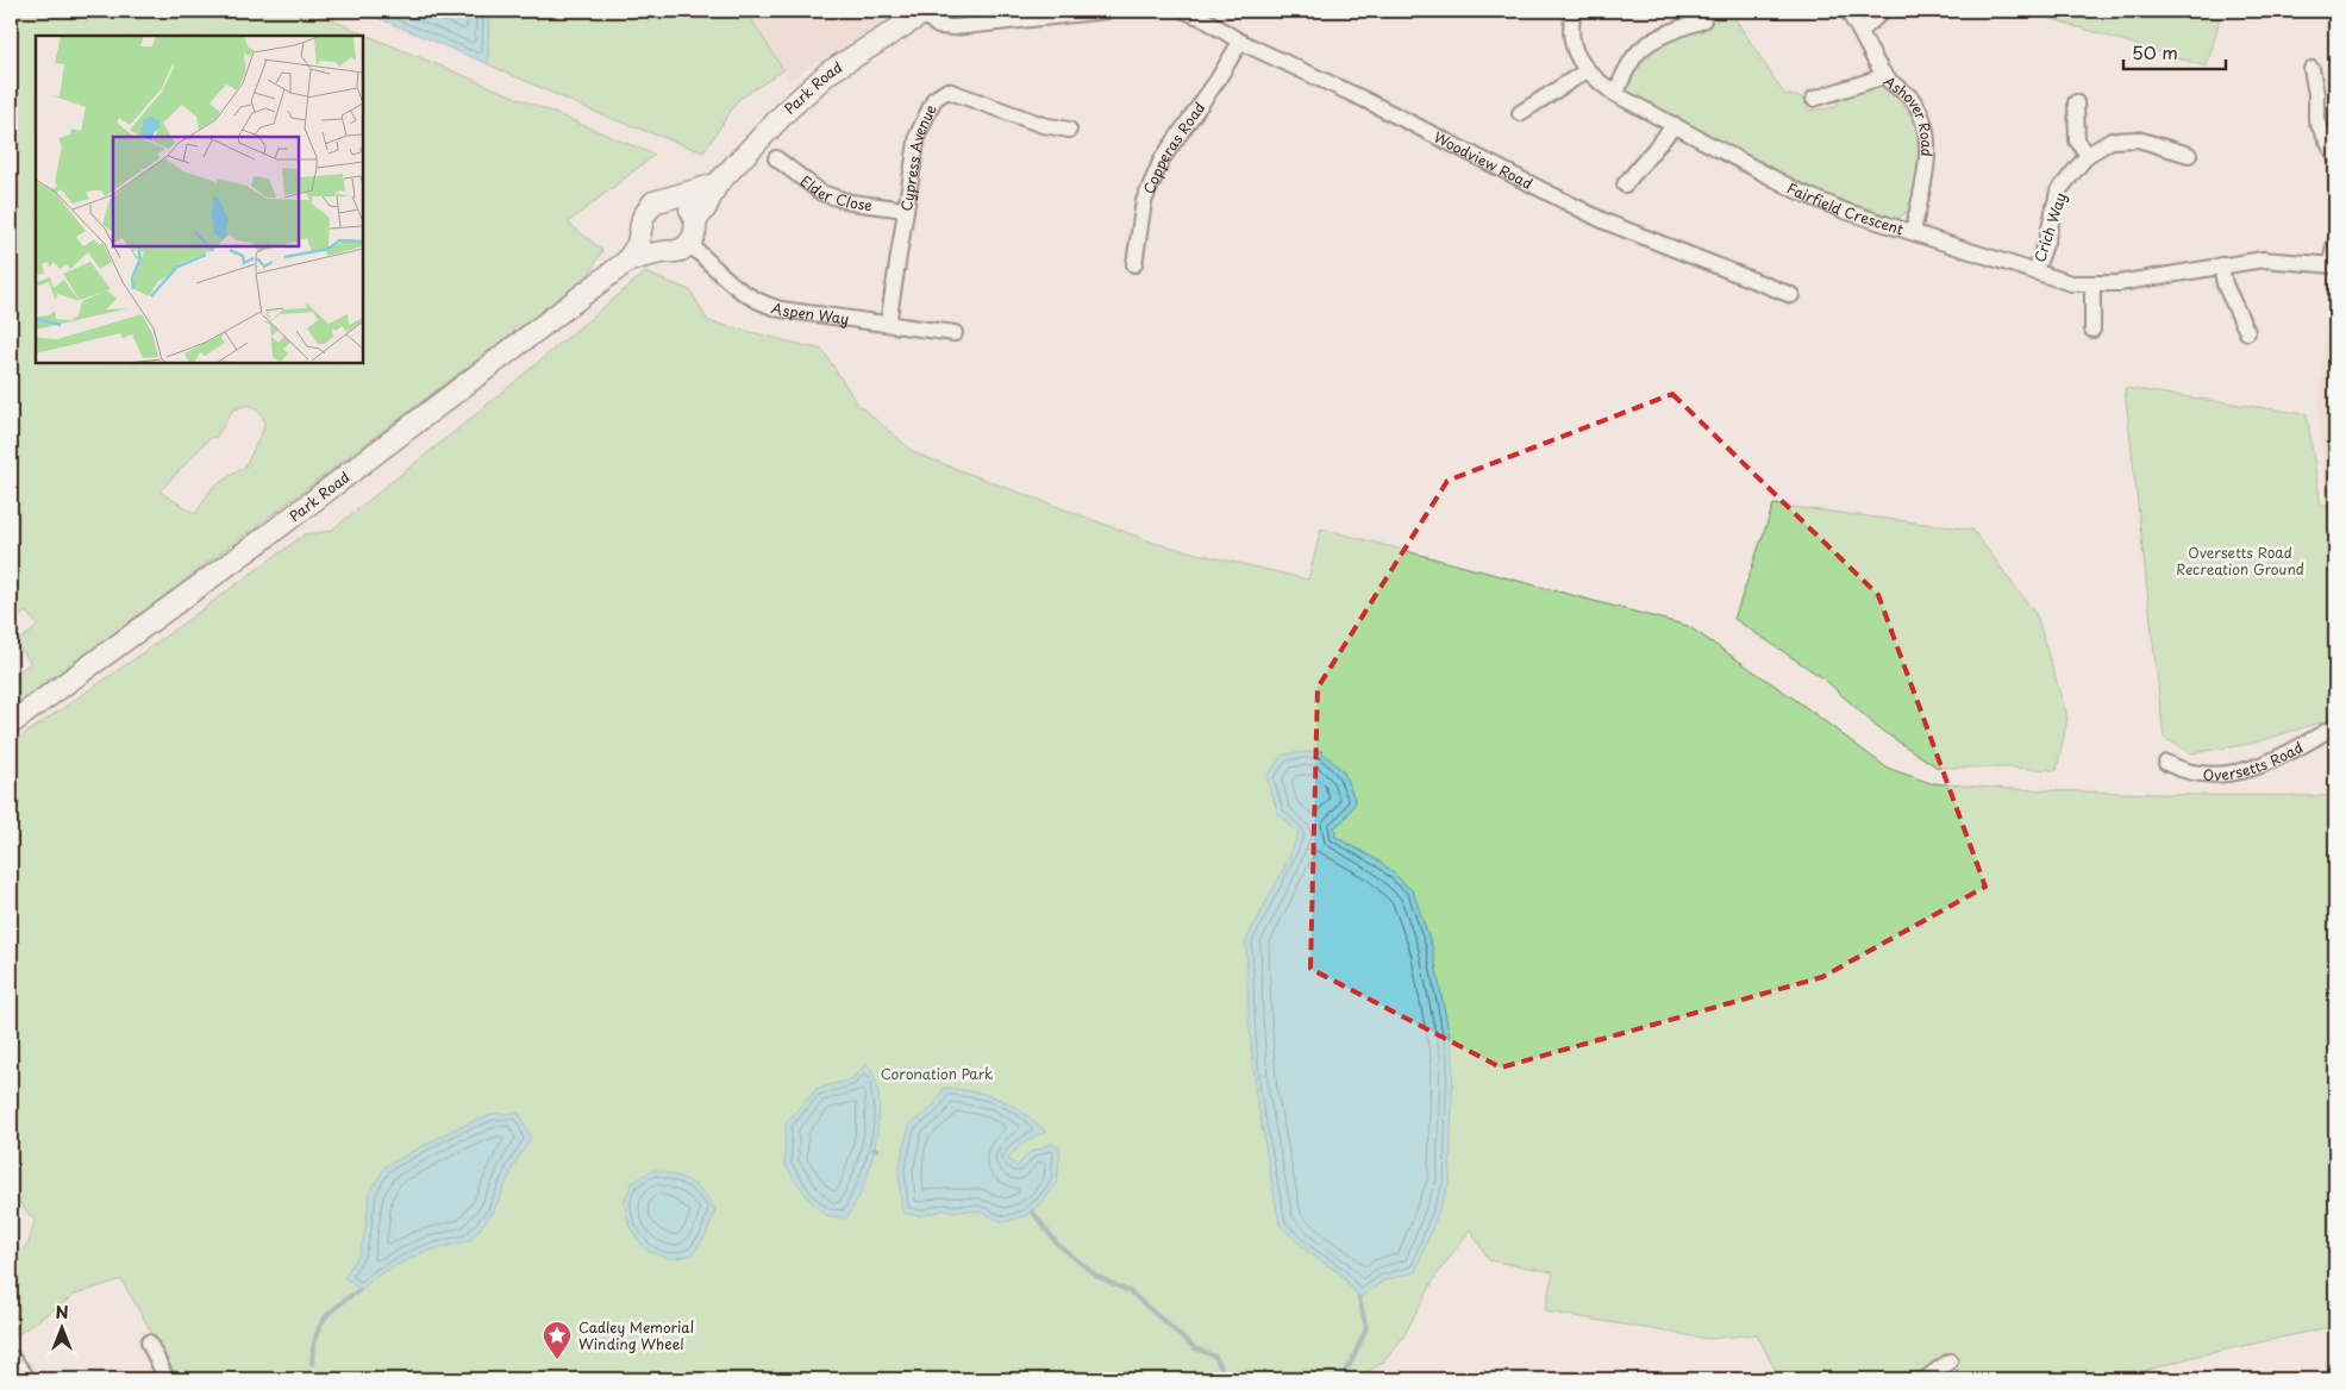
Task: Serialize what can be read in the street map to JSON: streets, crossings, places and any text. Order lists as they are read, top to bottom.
{
  "streets": {
    "main road": ["Park Road"],
    "street": [
      "Ashover Road",
      "Copperas Road",
      "Cypress Avenue",
      "Woodview Road",
      "Elder Close",
      "Fairfield Crescent",
      "Crich Way",
      "Aspen Way",
      "Oversetts Road"
    ]
  },
  "crossings": [
    ["Park Road", "Aspen Way"],
    ["Ashover Road", "Fairfield Crescent"],
    ["Copperas Road", "Woodview Road"],
    ["Cypress Avenue", "Elder Close"],
    ["Cypress Avenue", "Aspen Way"],
    ["Fairfield Crescent", "Crich Way"]
  ],
  "parks": ["Oversetts Road Recreation Ground", "Coronation Park"],
  "places": {
    "place": ["Cadley Memorial Winding Wheel"]
  },
  "scale_bar": "50 m",
  "north": "top"
}
